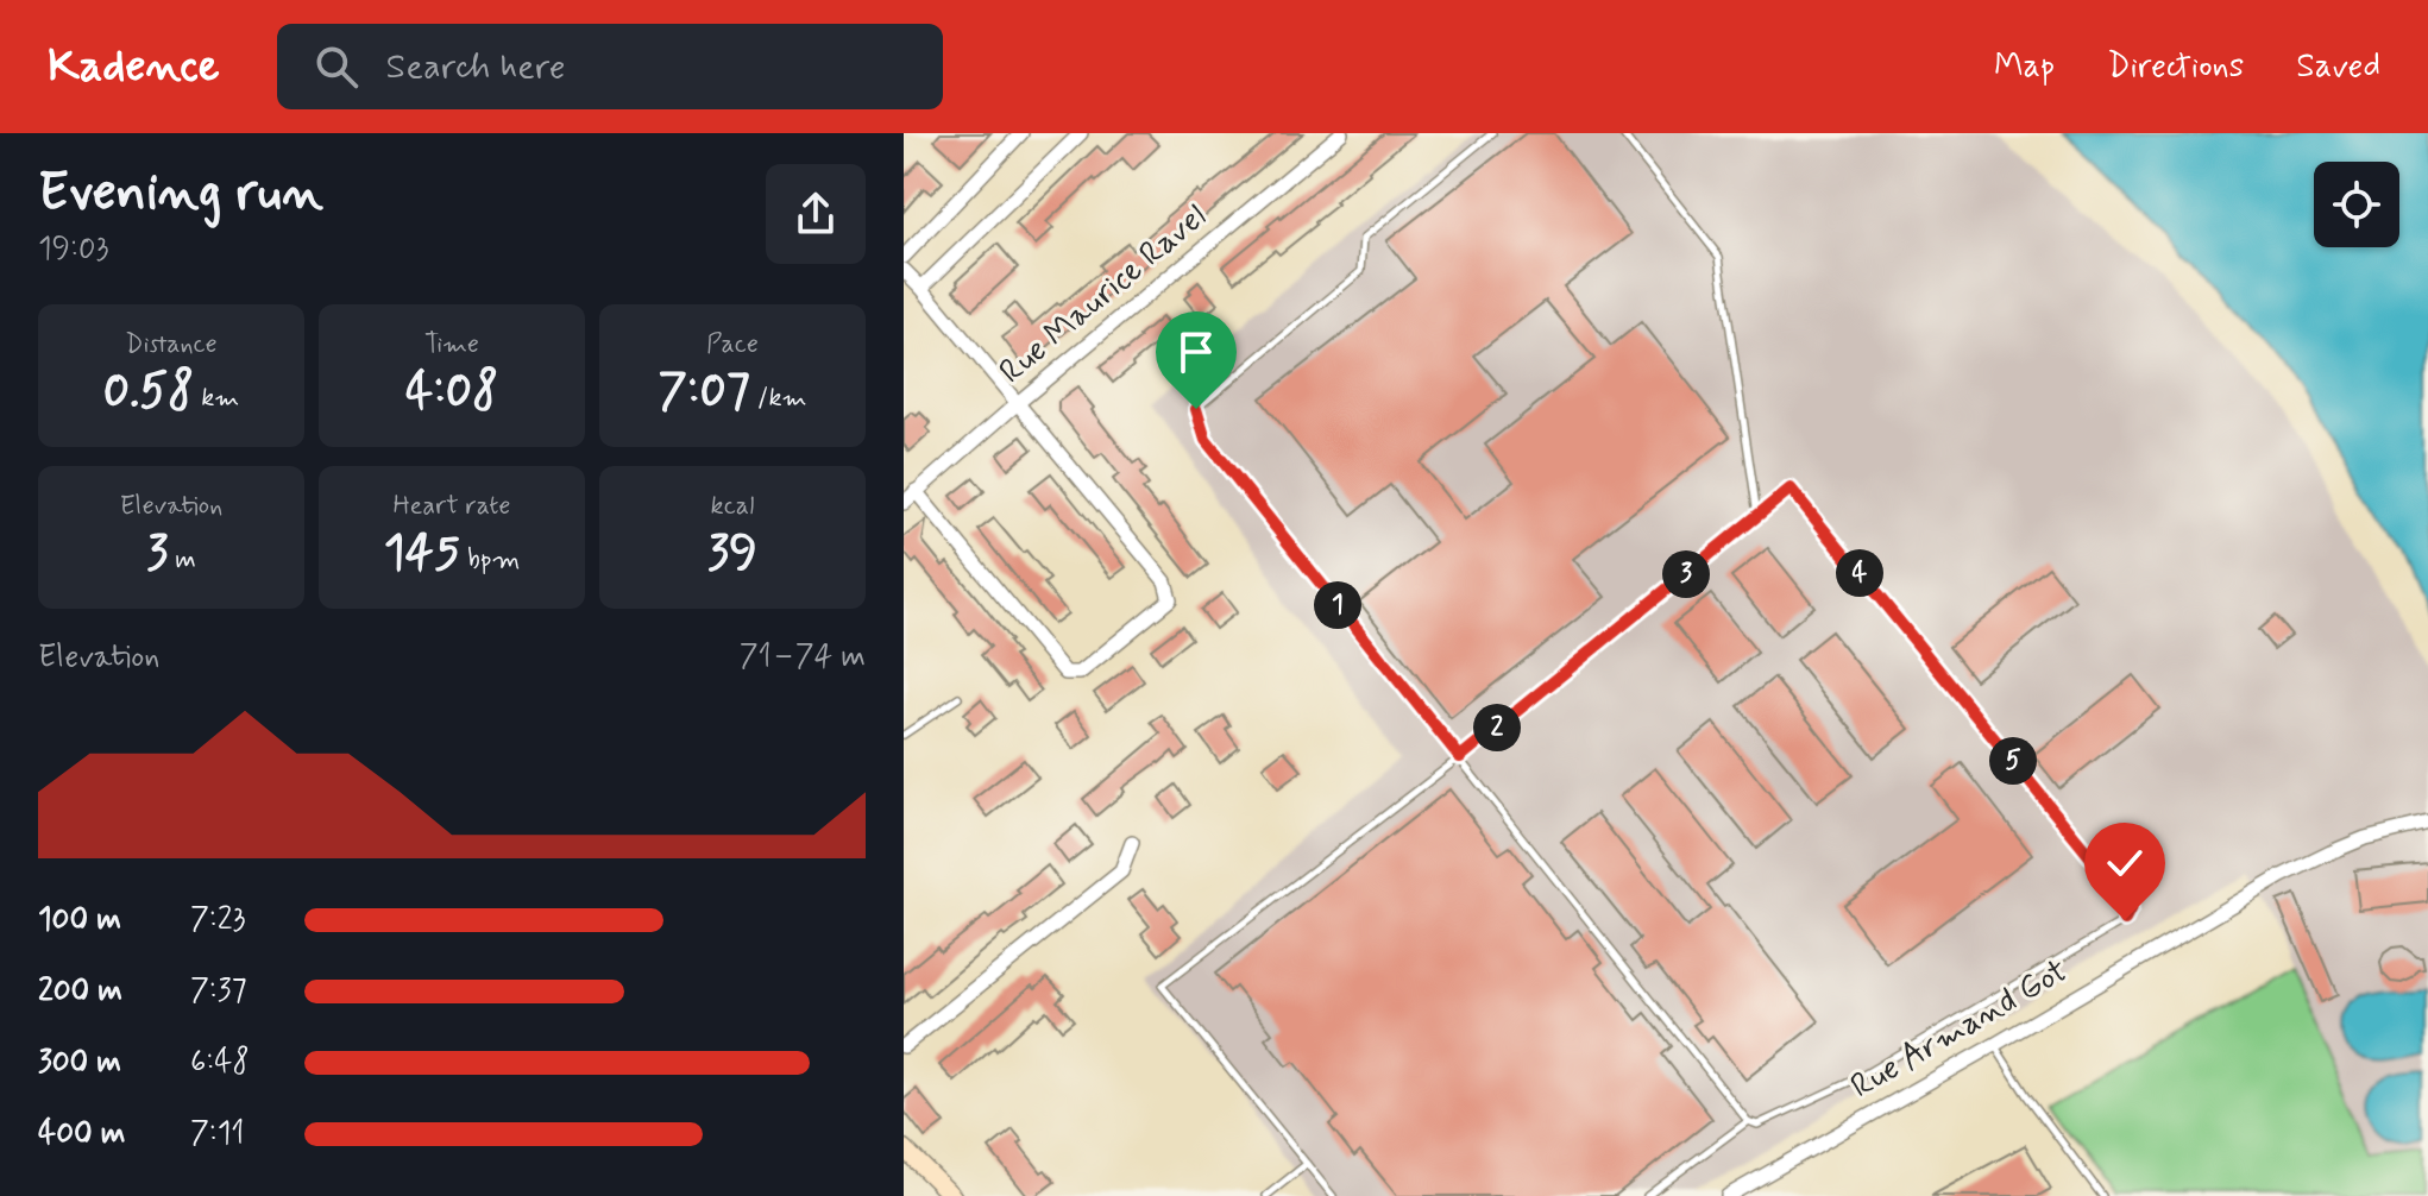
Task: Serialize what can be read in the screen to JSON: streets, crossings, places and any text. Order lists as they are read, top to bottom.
{
  "streets": {
    "street": ["Rue Maurice Ravel", "Rue Armand Got"]
  },
  "page": {
    "header": "Kadence",
    "search": "Search here",
    "nav": ["Map", "Directions", "Saved"],
    "heading": ["Evening run", "19:03"],
    "stats": [
      ["Distance", "0.58 km"],
      ["Time", "4:08"],
      ["Pace", "7:07 /km"],
      ["Elevation", "3 m"],
      ["Heart rate", "145 bpm"],
      ["kcal", "39"]
    ],
    "pins": [
      "4",
      "3",
      "1",
      "2",
      "5"
    ],
    "chart": ["Elevation", "71–74 m"],
    "list": [
      {
        "name": "100 m",
        "note": "7:23"
      },
      {
        "name": "200 m",
        "note": "7:37"
      },
      {
        "name": "300 m",
        "note": "6:48"
      },
      {
        "name": "400 m",
        "note": "7:11"
      }
    ]
  }
}
